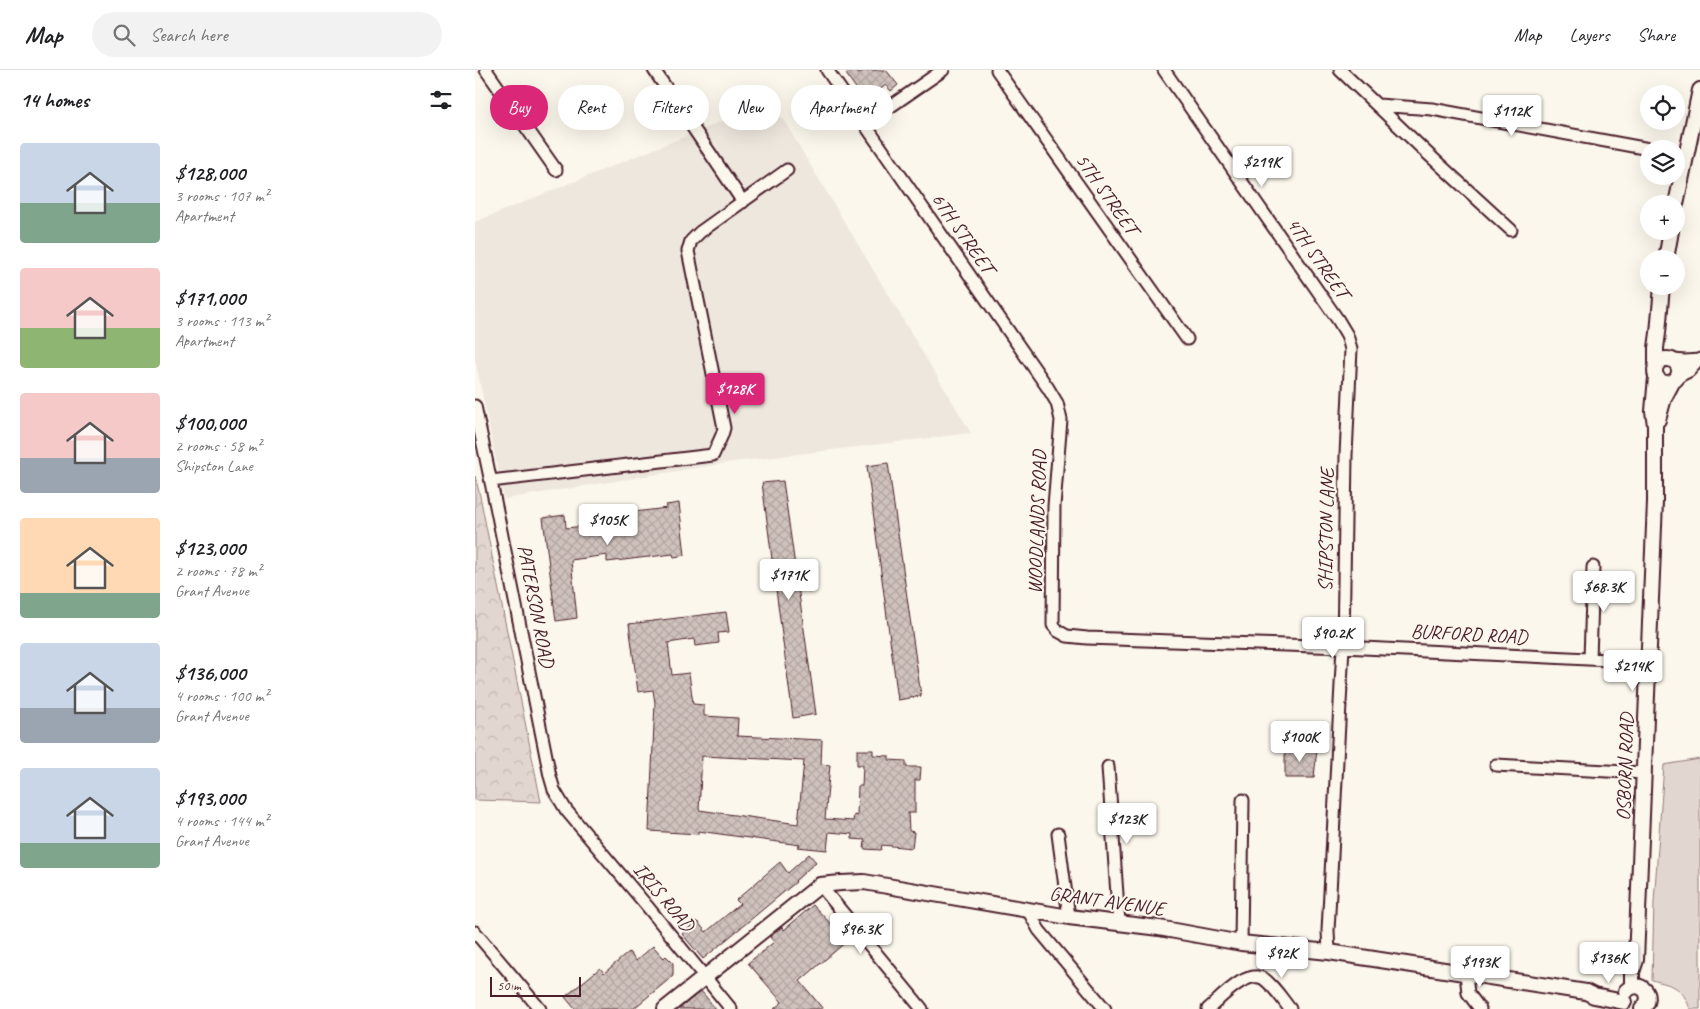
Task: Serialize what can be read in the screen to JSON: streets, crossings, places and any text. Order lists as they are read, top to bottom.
{
  "streets": {
    "street": [
      "5TH STREET",
      "6TH STREET",
      "4TH STREET",
      "WOODLANDS ROAD",
      "SHIPSTON LANE",
      "PATERSON ROAD",
      "BURFORD ROAD",
      "OSBORN ROAD",
      "IRIS ROAD",
      "GRANT AVENUE"
    ]
  },
  "crossings": [
    ["6TH STREET", "WOODLANDS ROAD"],
    ["4TH STREET", "SHIPSTON LANE"],
    ["WOODLANDS ROAD", "BURFORD ROAD"],
    ["SHIPSTON LANE", "BURFORD ROAD"],
    ["SHIPSTON LANE", "GRANT AVENUE"],
    ["PATERSON ROAD", "IRIS ROAD"],
    ["BURFORD ROAD", "OSBORN ROAD"],
    ["OSBORN ROAD", "GRANT AVENUE"]
  ],
  "scale_bar": "50 m",
  "page": {
    "header": "Map",
    "search": "Search here",
    "nav": ["Map", "Layers", "Share"],
    "heading": "14 homes",
    "map_buttons": ["+", "−"],
    "chip": [
      "Buy",
      "Rent",
      "Filters",
      "New",
      "Apartment"
    ],
    "price": [
      "$112K",
      "$219K",
      "$128K",
      "$105K",
      "$171K",
      "$68.3K",
      "$90.2K",
      "$214K",
      "$100K",
      "$123K",
      "$96.3K",
      "$92K",
      "$136K",
      "$193K"
    ],
    "list": [
      {
        "name": "$128,000",
        "note": "3 rooms · 107 m² · Apartment"
      },
      {
        "name": "$171,000",
        "note": "3 rooms · 113 m² · Apartment"
      },
      {
        "name": "$100,000",
        "note": "2 rooms · 58 m² · Shipston Lane"
      },
      {
        "name": "$123,000",
        "note": "2 rooms · 78 m² · Grant Avenue"
      },
      {
        "name": "$136,000",
        "note": "4 rooms · 100 m² · Grant Avenue"
      },
      {
        "name": "$193,000",
        "note": "4 rooms · 144 m² · Grant Avenue"
      }
    ],
    "scale": "50 m"
  }
}
